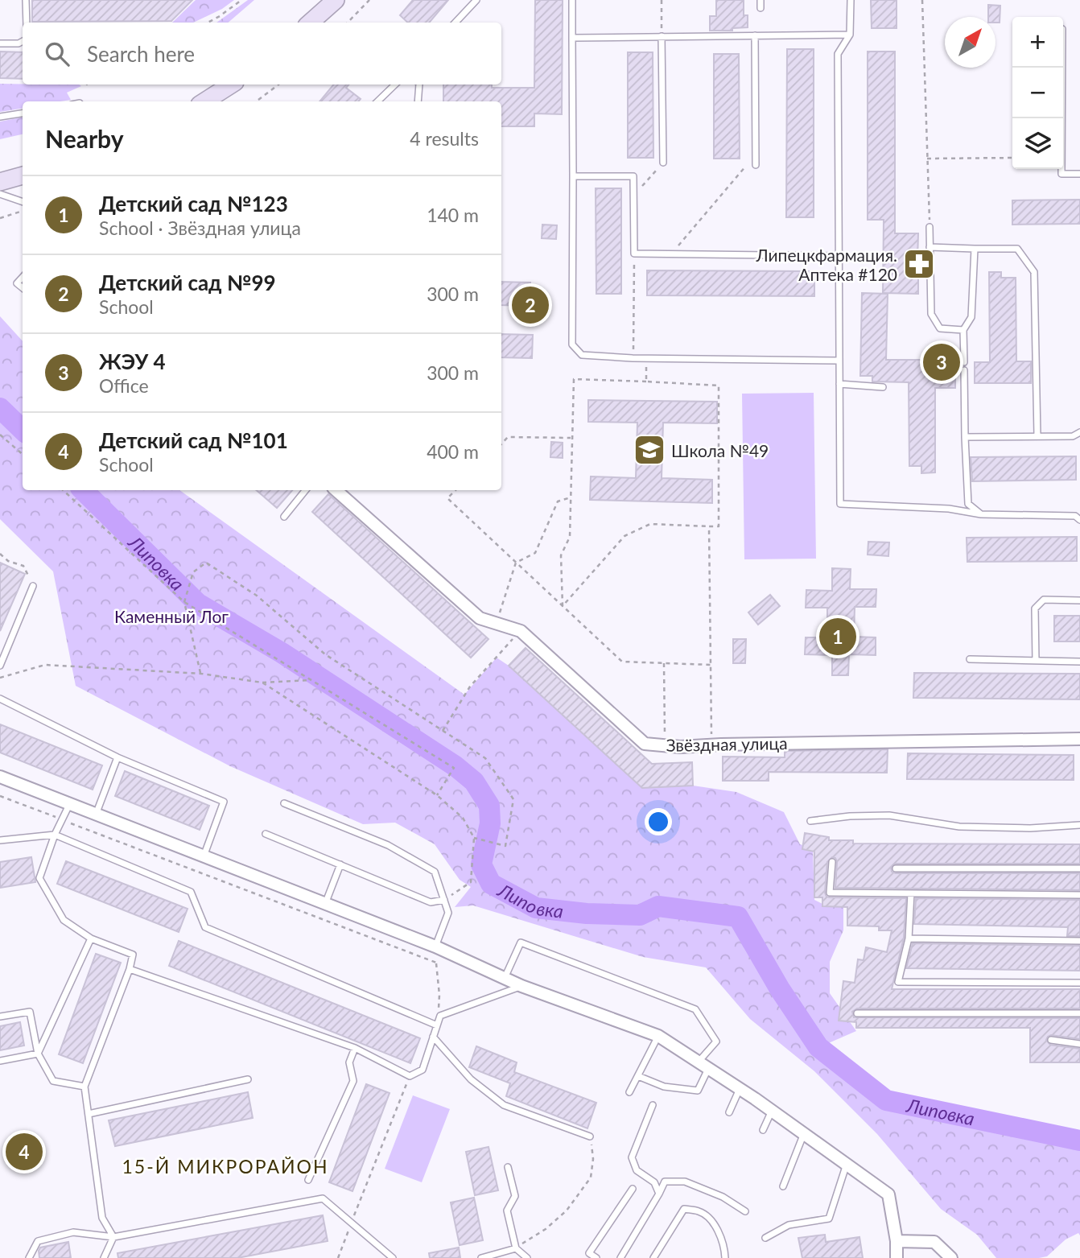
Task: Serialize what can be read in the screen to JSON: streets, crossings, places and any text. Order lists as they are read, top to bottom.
{
  "streets": {
    "street": ["Звёздная улица"]
  },
  "districts": ["15-Й МИКРОРАЙОН"],
  "water": ["Липовка"],
  "parks": ["Каменный Лог"],
  "places": {
    "pharmacy": ["Липецкфармация. Аптека #120"],
    "school or university": ["Школа №49"]
  },
  "north": "top right",
  "page": {
    "map_buttons": ["+", "−"],
    "search": "Search here",
    "heading": ["Nearby", "4 results"],
    "list": [
      {
        "mark": "1",
        "name": "Детский сад №123",
        "note": "School · Звёздная улица",
        "value": "140 m"
      },
      {
        "mark": "2",
        "name": "Детский сад №99",
        "note": "School",
        "value": "300 m"
      },
      {
        "mark": "3",
        "name": "ЖЭУ 4",
        "note": "Office",
        "value": "300 m"
      },
      {
        "mark": "4",
        "name": "Детский сад №101",
        "note": "School",
        "value": "400 m"
      }
    ],
    "pins": [
      "2",
      "3",
      "1",
      "4"
    ]
  }
}
